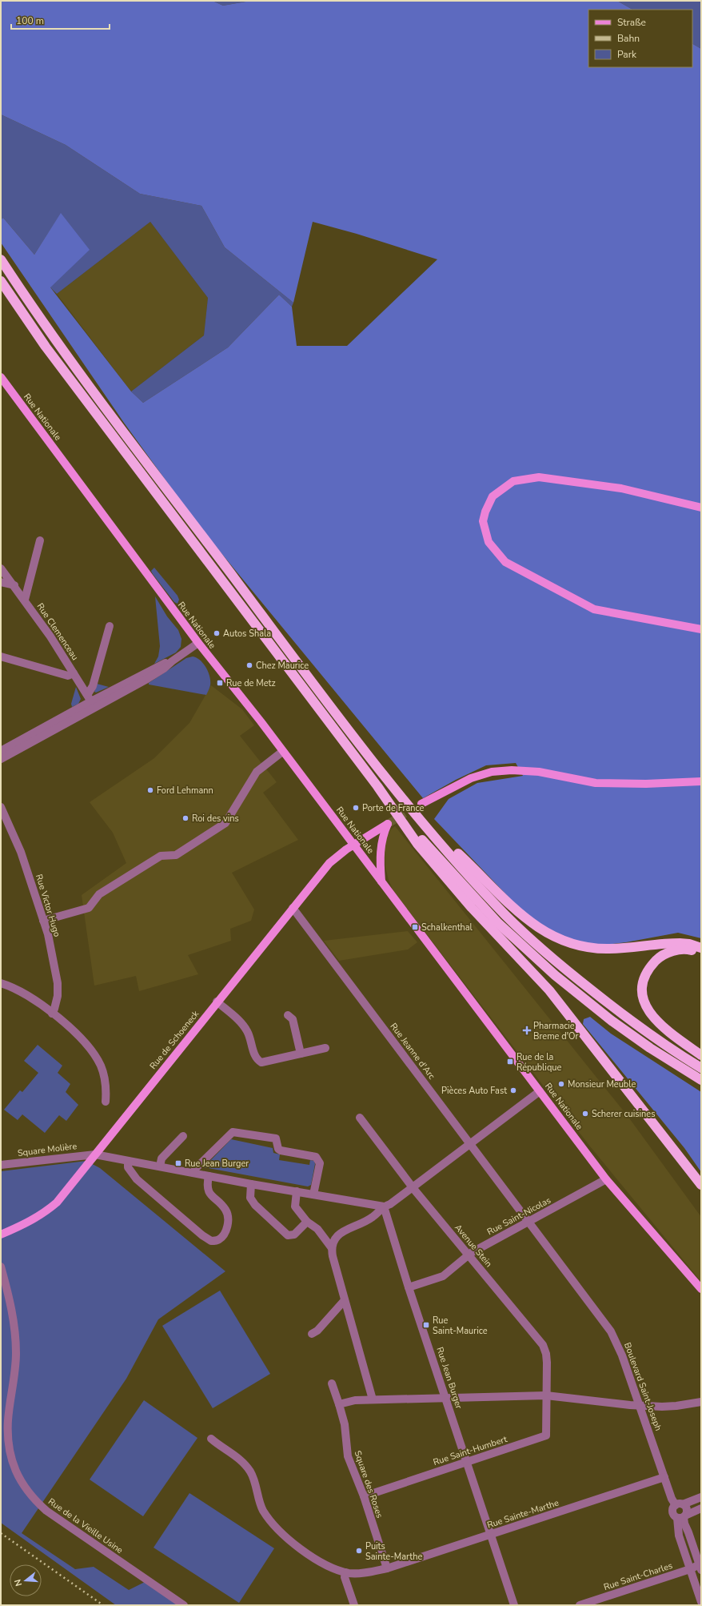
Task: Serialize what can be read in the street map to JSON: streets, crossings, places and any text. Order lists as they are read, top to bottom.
{
  "streets": {
    "main road": ["Rue Nationale", "Rue de Schoeneck"],
    "street": [
      "Rue Clemenceau",
      "Rue Victor Hugo",
      "Rue Jeanne d'Arc",
      "Square Molière",
      "Rue Saint-Nicolas",
      "Avenue Stein",
      "Rue Jean Burger",
      "Boulevard Saint-Joseph",
      "Rue Saint-Humbert",
      "Square des Roses",
      "Rue Sainte-Marthe",
      "Rue de la Vieille Usine",
      "Rue Saint-Charles"
    ]
  },
  "crossings": [
    ["Rue Nationale", "Rue de Schoeneck"],
    ["Rue Nationale", "Rue Saint-Nicolas"],
    ["Rue de Schoeneck", "Rue Jeanne d'Arc"],
    ["Rue de Schoeneck", "Square Molière"],
    ["Rue Jeanne d'Arc", "Rue Saint-Nicolas"],
    ["Rue Jeanne d'Arc", "Boulevard Saint-Joseph"],
    ["Rue Saint-Nicolas", "Avenue Stein"],
    ["Rue Saint-Nicolas", "Rue Jean Burger"],
    ["Rue Saint-Nicolas", "Boulevard Saint-Joseph"],
    ["Avenue Stein", "Rue Saint-Humbert"],
    ["Rue Jean Burger", "Rue Saint-Humbert"],
    ["Rue Jean Burger", "Rue Sainte-Marthe"],
    ["Boulevard Saint-Joseph", "Rue Sainte-Marthe"],
    ["Boulevard Saint-Joseph", "Rue Saint-Charles"],
    ["Rue Saint-Humbert", "Square des Roses"],
    ["Square des Roses", "Rue Sainte-Marthe"]
  ],
  "places": {
    "other": [
      "Autos Shala",
      "Chez Maurice",
      "Ford Lehmann",
      "Porte de France",
      "Roi des vins",
      "Monsieur Meuble",
      "Pièces Auto Fast",
      "Scherer cuisines",
      "Puits Sainte-Marthe"
    ],
    "transit": [
      "Rue de Metz",
      "Schalkenthal",
      "Rue de la République",
      "Rue Jean Burger",
      "Rue Saint-Maurice"
    ],
    "health": ["Pharmacie Breme d'Or"]
  },
  "legend": ["Straße", "Bahn", "Park"],
  "scale_bar": "100 m",
  "north": "left"
}
